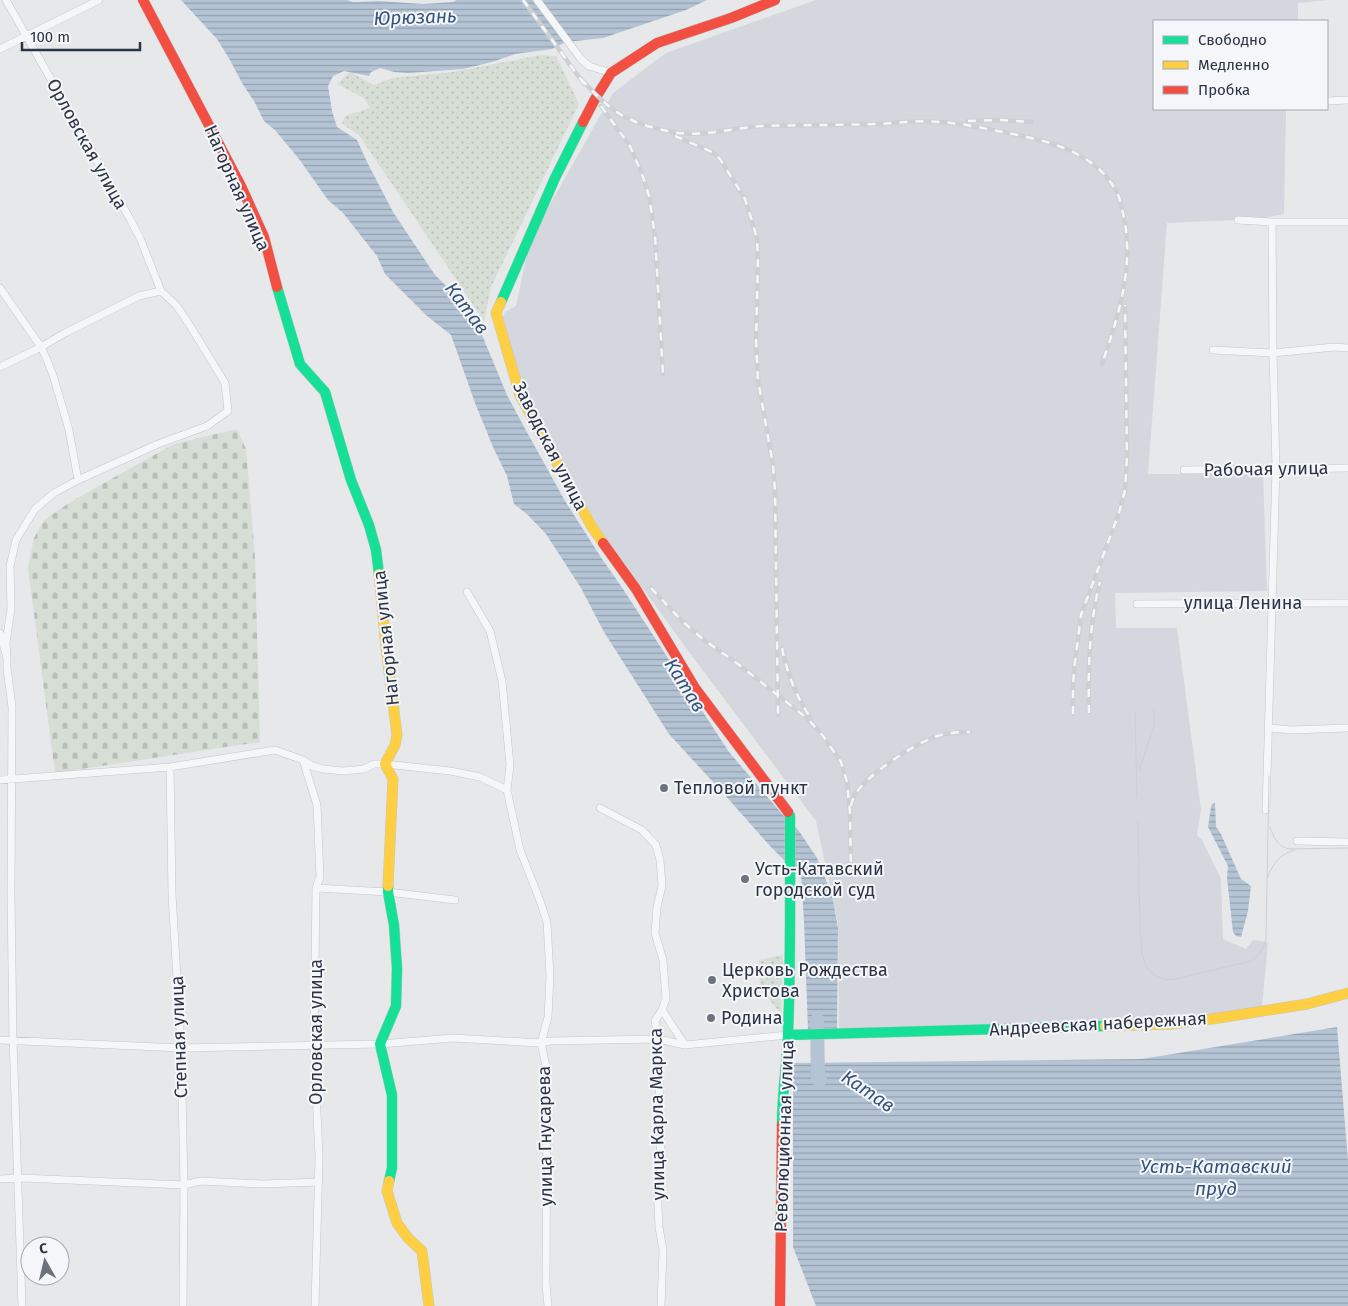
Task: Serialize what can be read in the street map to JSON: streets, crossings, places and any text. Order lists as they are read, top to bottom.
{
  "streets": {
    "street": [
      "Орловская улица",
      "Нагорная улица",
      "Заводская улица",
      "Рабочая улица",
      "улица Ленина",
      "Андреевская набережная",
      "Степная улица",
      "улица Карла Маркса",
      "улица Гнусарева",
      "Революционная улица"
    ]
  },
  "crossings": [
    ["Заводская улица", "Революционная улица"],
    ["Андреевская набережная", "Революционная улица"]
  ],
  "water": ["Юрюзань", "Катав", "Усть-Катавский пруд"],
  "places": [
    "Тепловой пункт",
    "Усть-Катавский городской суд",
    "Церковь Рождества Христова",
    "Родина"
  ],
  "legend": ["Свободно", "Медленно", "Пробка"],
  "scale_bar": "100 m",
  "north": "top"
}
